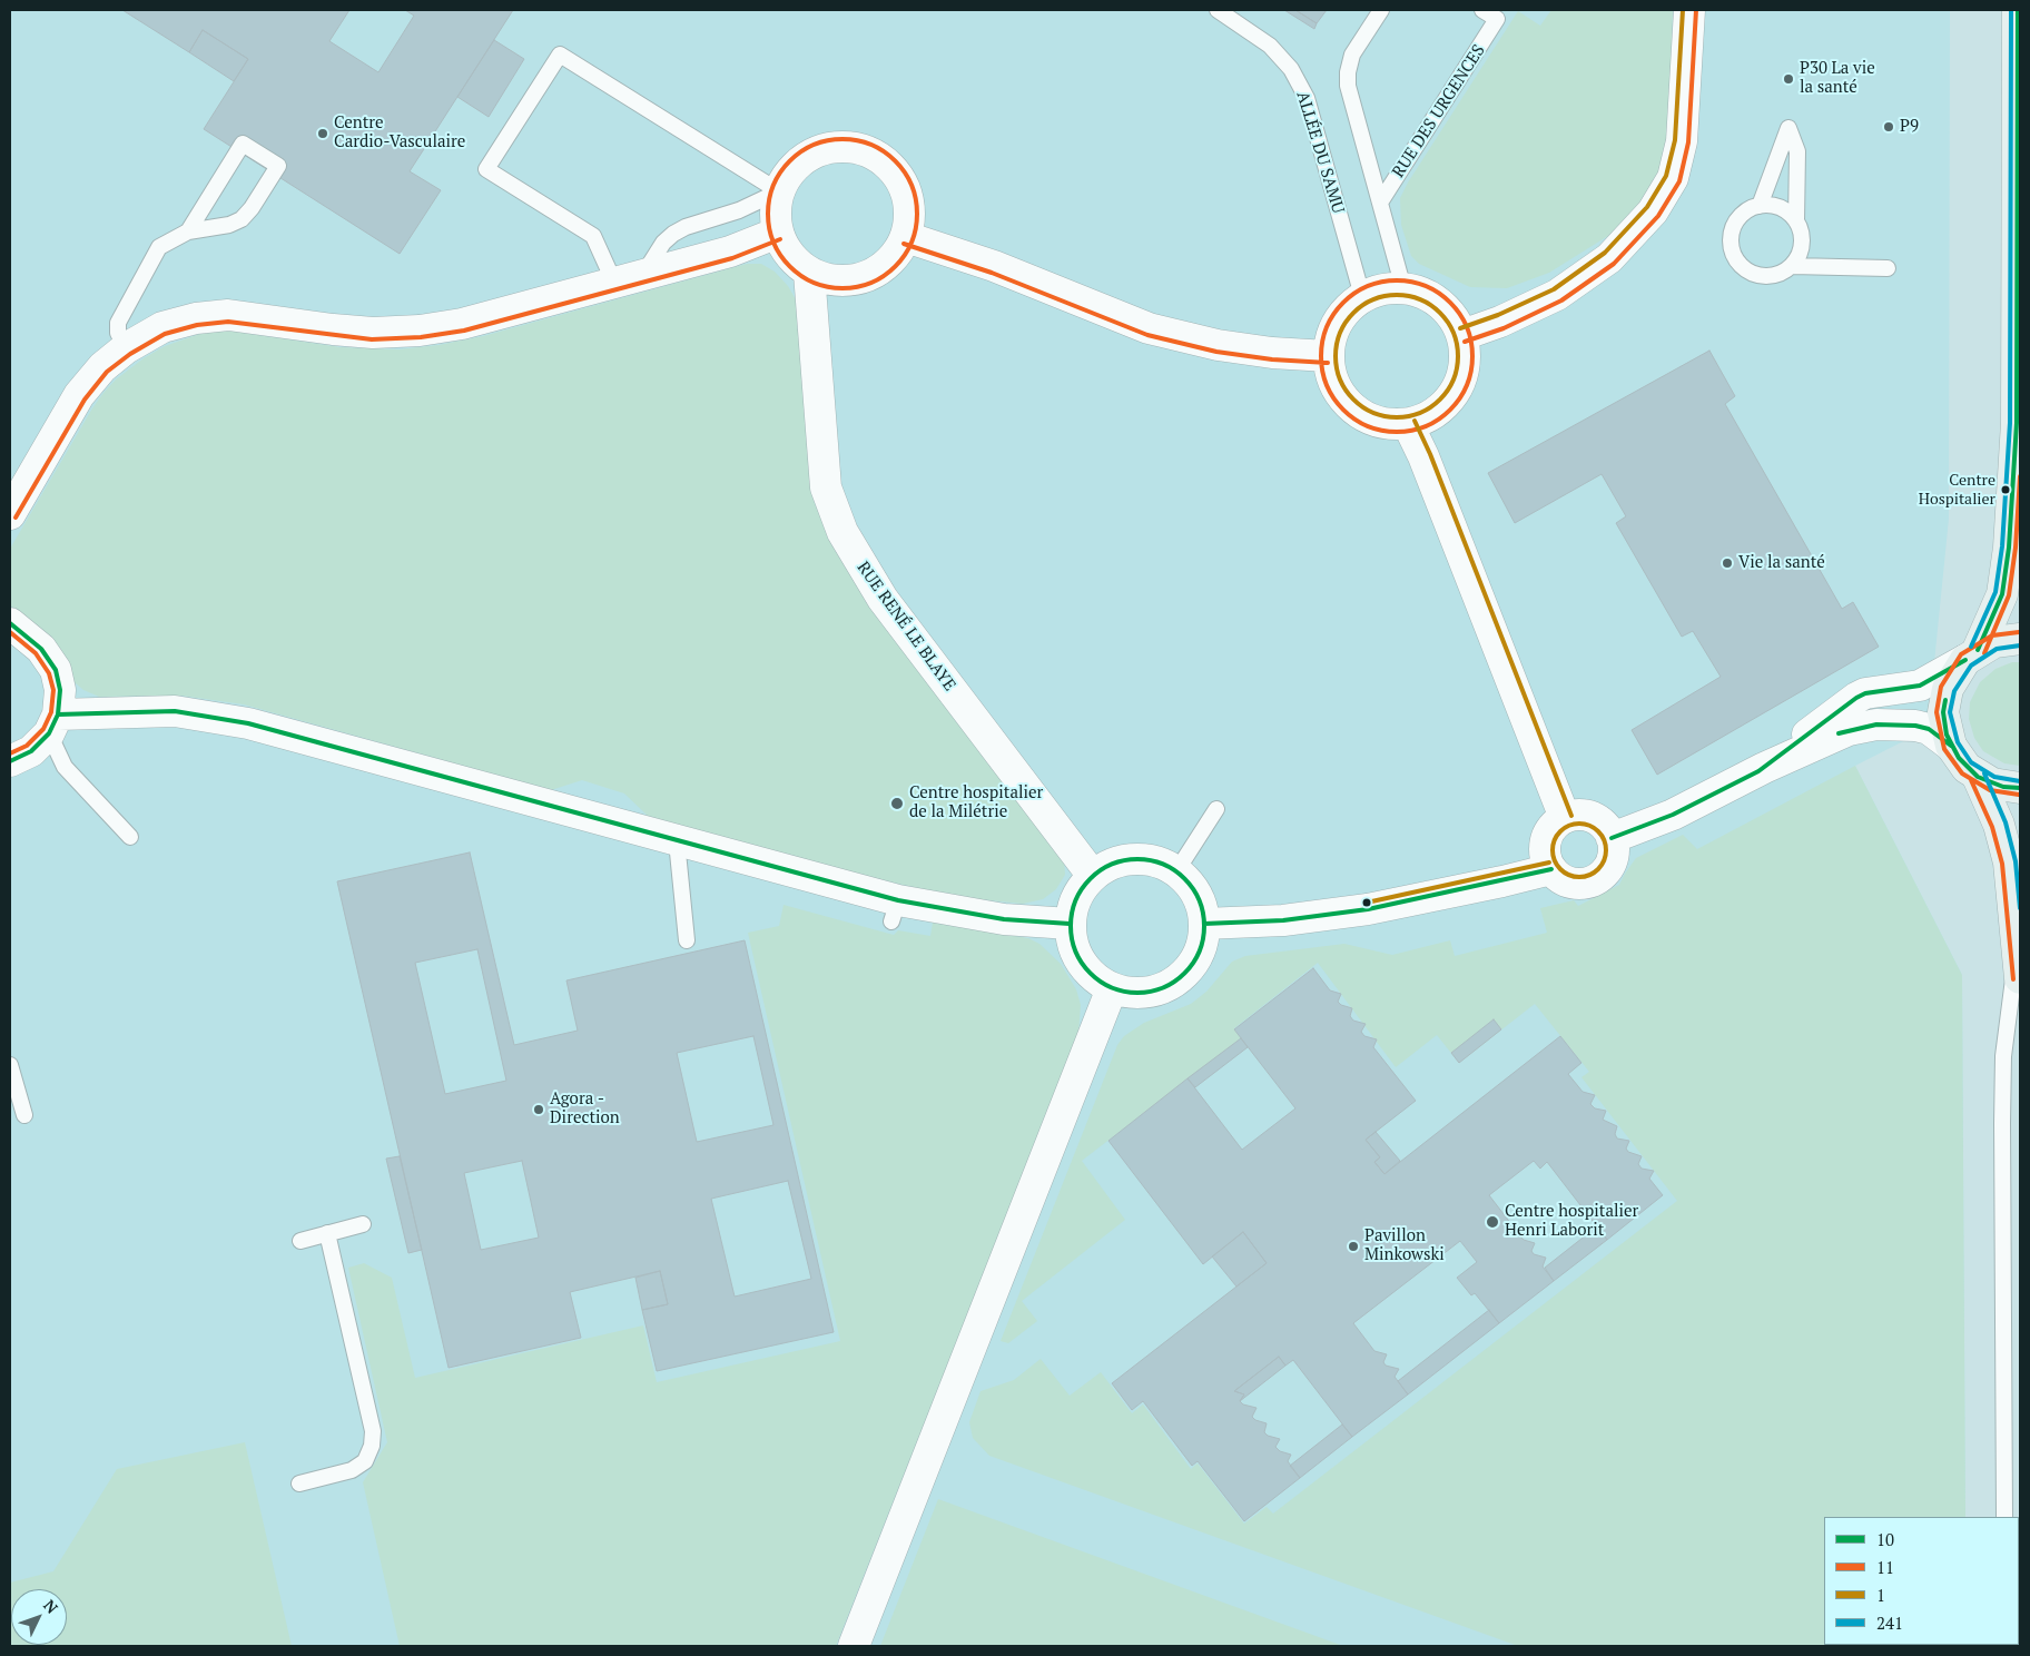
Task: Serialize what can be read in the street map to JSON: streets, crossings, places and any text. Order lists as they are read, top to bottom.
{
  "streets": {
    "street": ["RUE RENÉ LE BLAYE"],
    "lane": ["RUE DES URGENCES", "ALLÉE DU SAMU"]
  },
  "places": [
    "P30 La vie la santé",
    "P9",
    "Centre Cardio-Vasculaire",
    "Centre Hospitalier",
    "Vie la santé",
    "Centre hospitalier de la Milétrie",
    "Agora - Direction",
    "Centre hospitalier Henri Laborit",
    "Pavillon Minkowski"
  ],
  "lines": [
    "transit line 10",
    "transit line 11",
    "transit line 1",
    "transit line 241"
  ],
  "legend": [
    "10",
    "11",
    "1",
    "241"
  ],
  "north": "top right"
}
